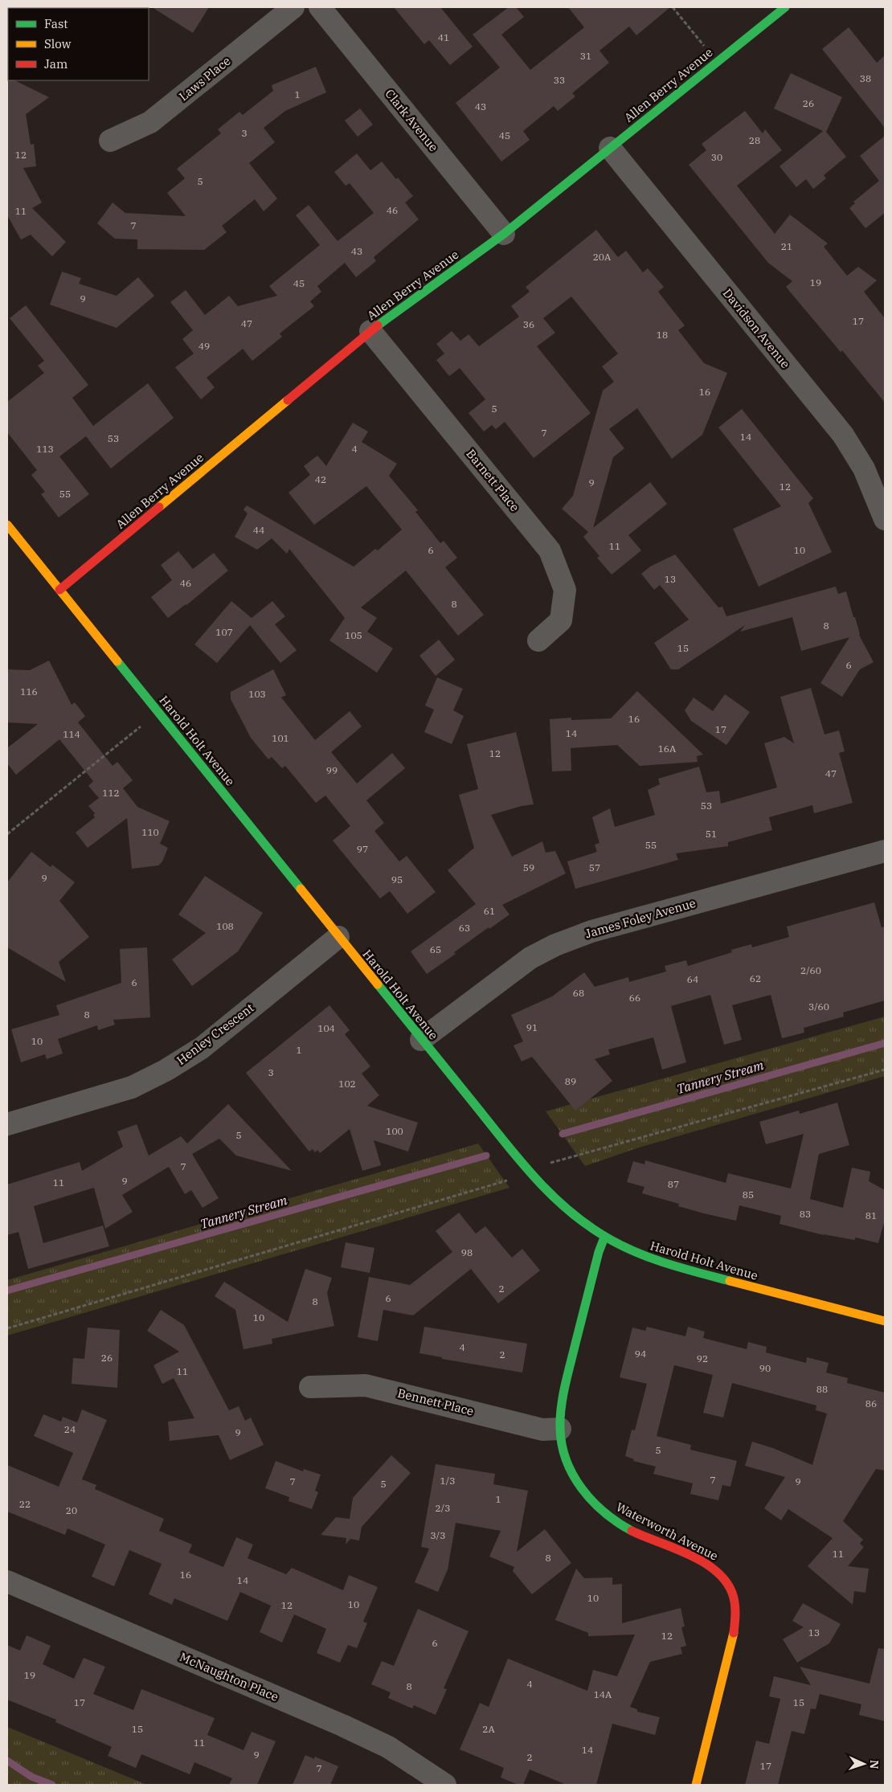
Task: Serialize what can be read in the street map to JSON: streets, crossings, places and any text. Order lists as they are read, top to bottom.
{
  "streets": {
    "street": [
      "Laws Place",
      "Allen Berry Avenue",
      "Clark Avenue",
      "Davidson Avenue",
      "Barnett Place",
      "Harold Holt Avenue",
      "James Foley Avenue",
      "Henley Crescent",
      "Bennett Place",
      "Waterworth Avenue",
      "McNaughton Place"
    ]
  },
  "crossings": [
    ["Allen Berry Avenue", "Clark Avenue"],
    ["Allen Berry Avenue", "Davidson Avenue"],
    ["Allen Berry Avenue", "Barnett Place"],
    ["Allen Berry Avenue", "Harold Holt Avenue"],
    ["Harold Holt Avenue", "James Foley Avenue"],
    ["Harold Holt Avenue", "Henley Crescent"],
    ["Harold Holt Avenue", "Waterworth Avenue"],
    ["Bennett Place", "Waterworth Avenue"]
  ],
  "water": ["Tannery Stream"],
  "house_numbers": [
    "41",
    "31",
    "38",
    "33",
    "1",
    "26",
    "43",
    "3",
    "45",
    "28",
    "12",
    "30",
    "5",
    "46",
    "11",
    "7",
    "21",
    "43",
    "20A",
    "19",
    "45",
    "9",
    "17",
    "47",
    "36",
    "18",
    "49",
    "16",
    "5",
    "7",
    "14",
    "53",
    "113",
    "4",
    "42",
    "9",
    "12",
    "55",
    "44",
    "11",
    "6",
    "10",
    "13",
    "46",
    "8",
    "8",
    "107",
    "105",
    "15",
    "6",
    "116",
    "103",
    "16",
    "17",
    "14",
    "114",
    "101",
    "16A",
    "12",
    "99",
    "47",
    "112",
    "53",
    "110",
    "51",
    "55",
    "97",
    "59",
    "57",
    "9",
    "95",
    "61",
    "108",
    "63",
    "65",
    "2/60",
    "62",
    "64",
    "6",
    "68",
    "66",
    "3/60",
    "8",
    "91",
    "104",
    "10",
    "1",
    "3",
    "89",
    "102",
    "100",
    "5",
    "7",
    "9",
    "11",
    "87",
    "85",
    "83",
    "81",
    "98",
    "2",
    "6",
    "8",
    "10",
    "4",
    "94",
    "2",
    "26",
    "92",
    "90",
    "11",
    "88",
    "86",
    "24",
    "9",
    "5",
    "7",
    "1/3",
    "7",
    "9",
    "5",
    "1",
    "22",
    "2/3",
    "20",
    "3/3",
    "11",
    "8",
    "16",
    "14",
    "10",
    "10",
    "12",
    "13",
    "12",
    "6",
    "19",
    "4",
    "8",
    "14A",
    "17",
    "15",
    "15",
    "2A",
    "11",
    "14",
    "9",
    "2",
    "17",
    "7"
  ],
  "legend": ["Fast", "Slow", "Jam"],
  "north": "right"
}
